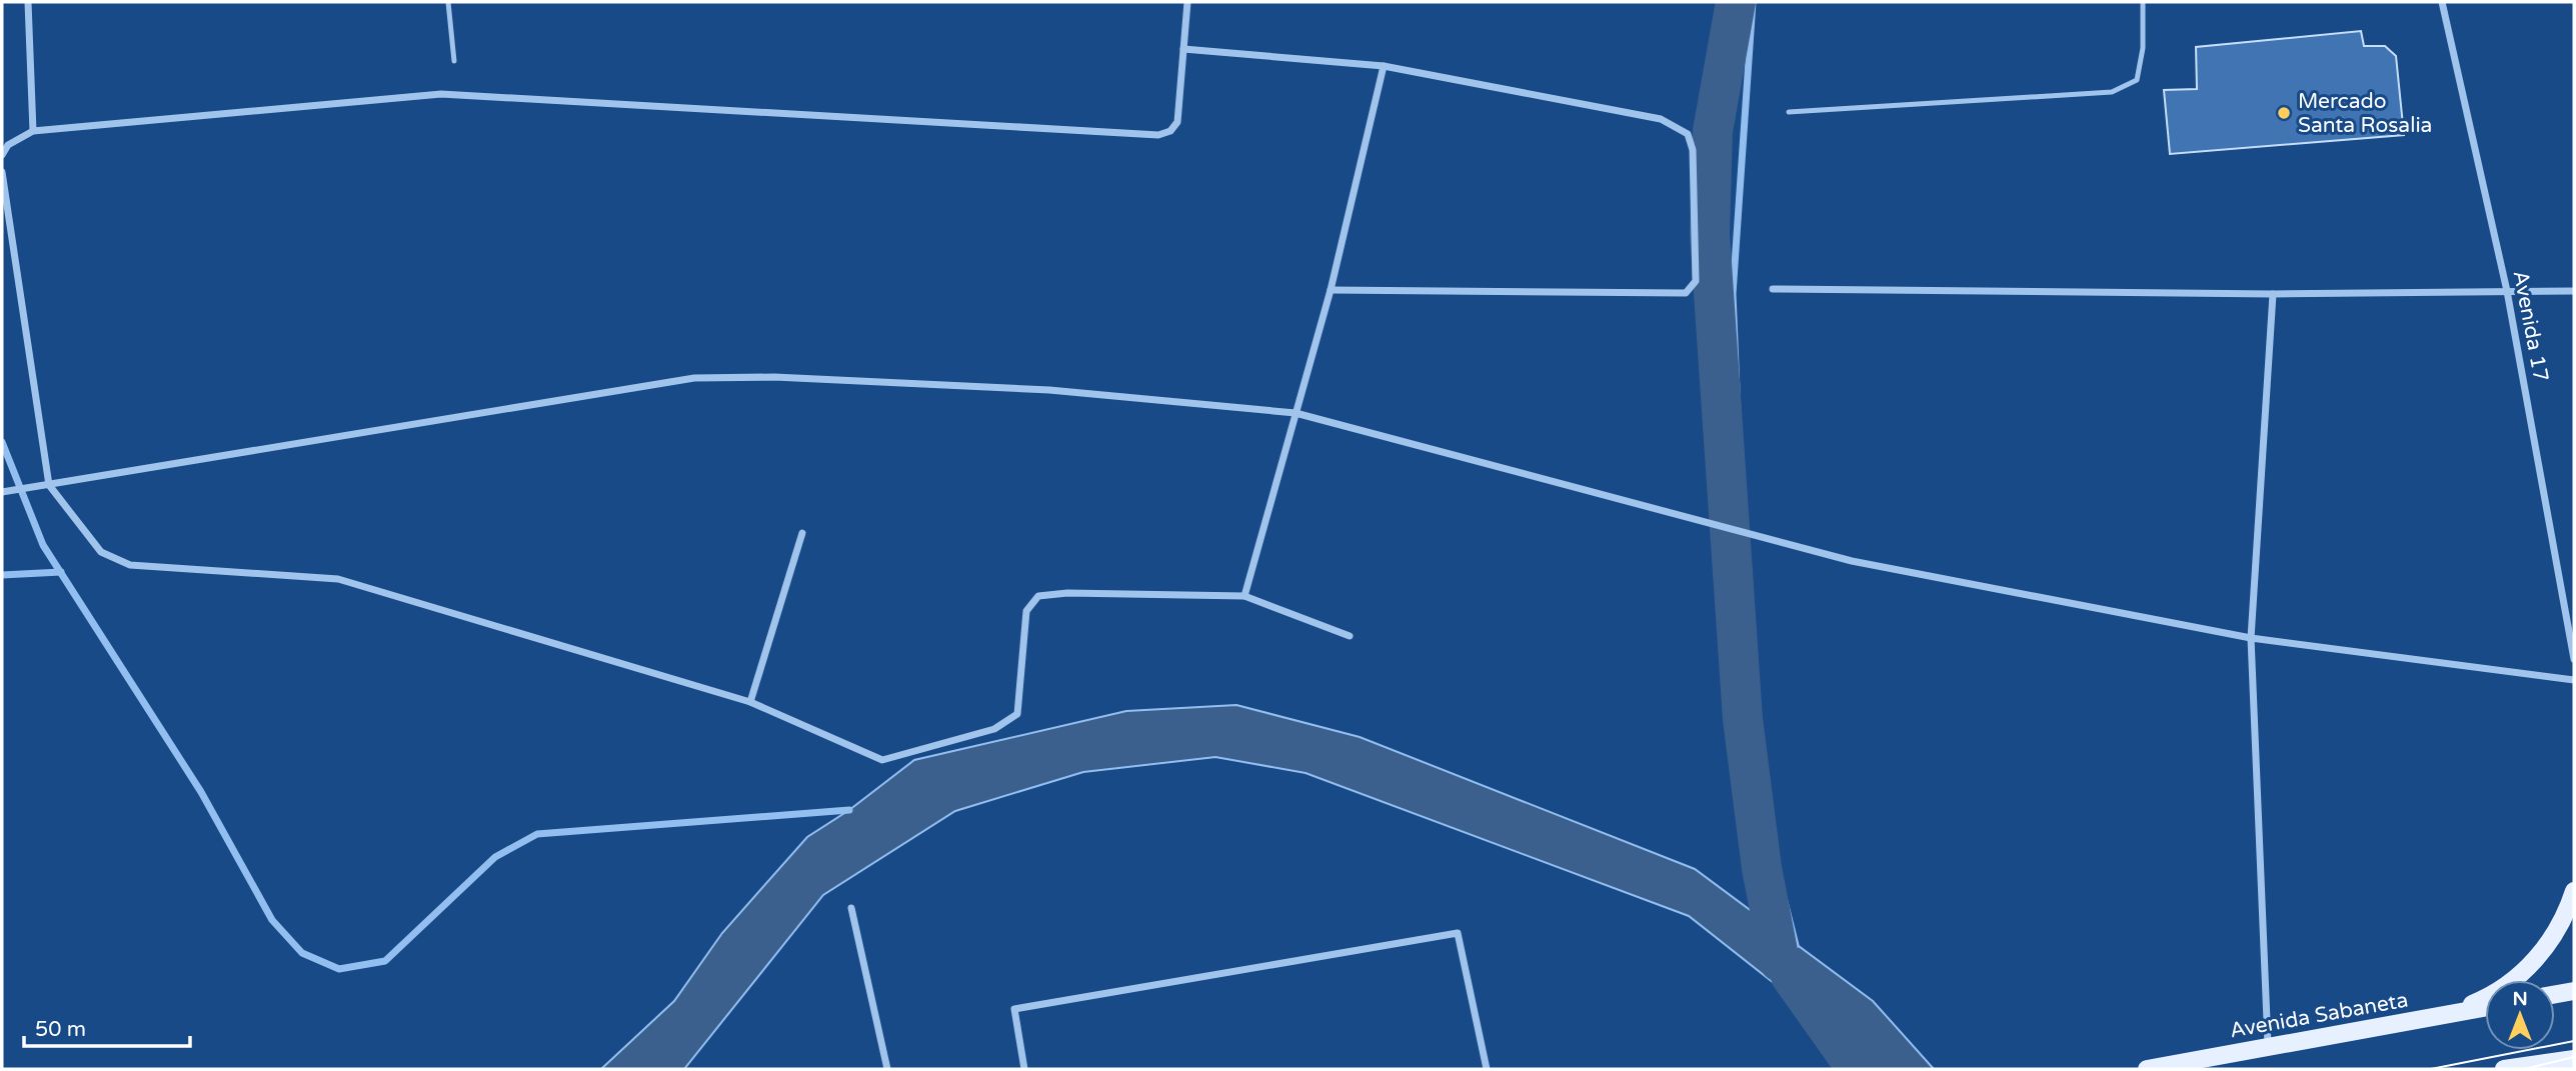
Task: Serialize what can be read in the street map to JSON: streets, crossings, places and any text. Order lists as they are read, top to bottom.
{
  "streets": {
    "main road": ["Avenida Sabaneta"],
    "street": ["Avenida 17"]
  },
  "places": ["Mercado Santa Rosalia"],
  "scale_bar": "50 m",
  "north": "top"
}
